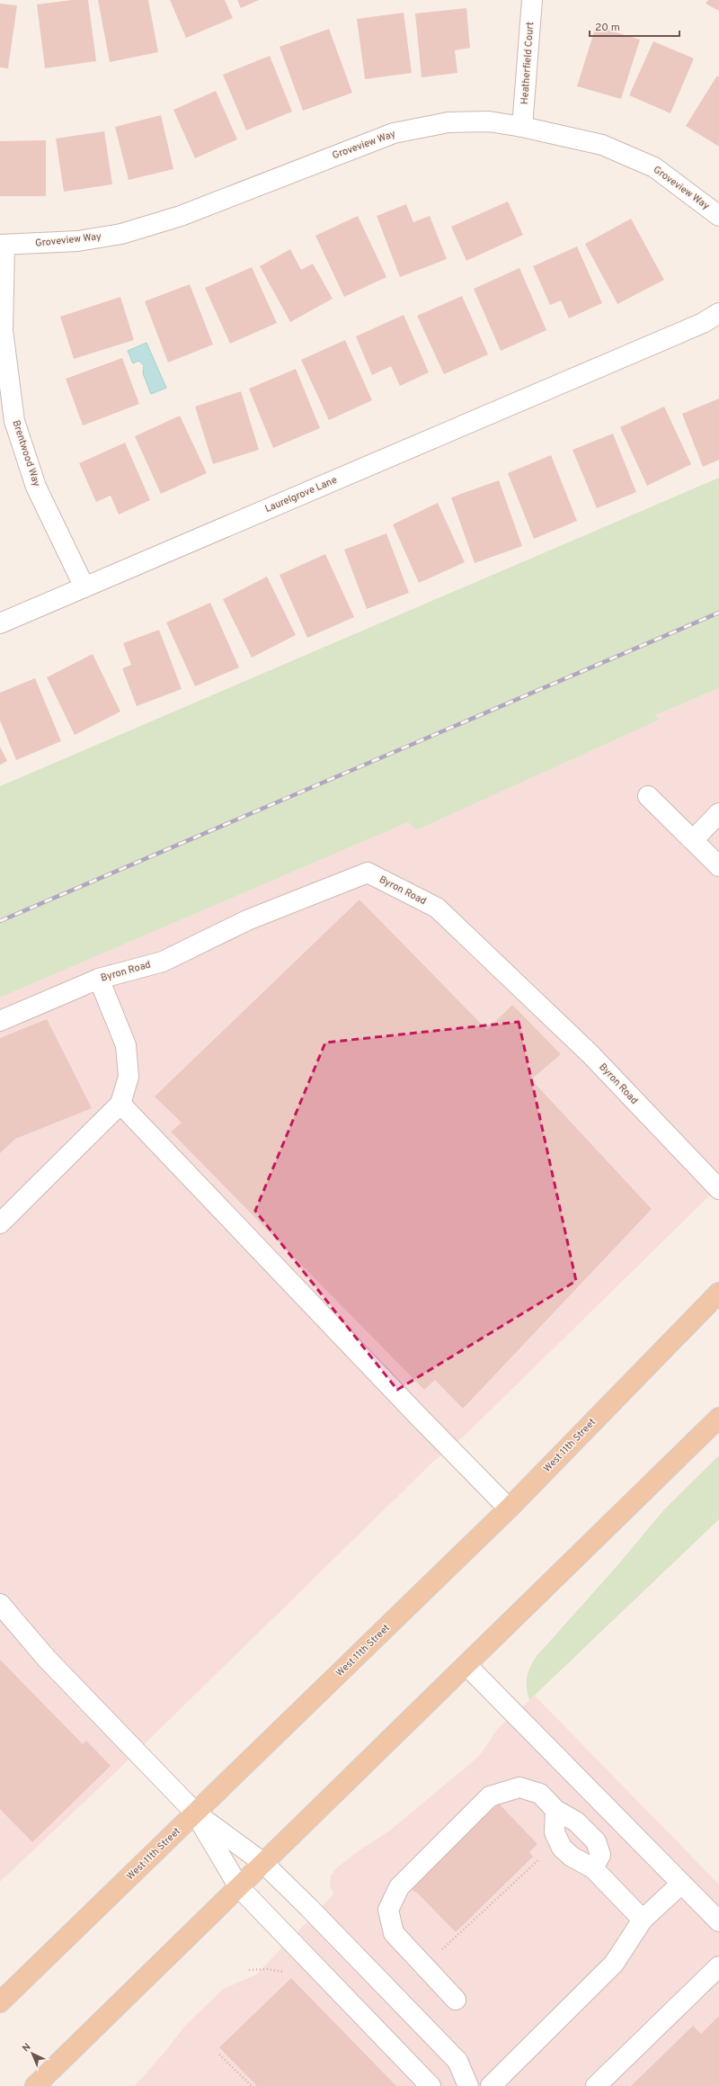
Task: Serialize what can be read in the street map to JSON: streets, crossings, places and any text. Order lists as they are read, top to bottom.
{
  "streets": {
    "main road": ["West 11th Street"],
    "street": [
      "Heatherfield Court",
      "Groveview Way",
      "Brentwood Way",
      "Laurelgrove Lane",
      "Byron Road"
    ]
  },
  "crossings": [
    ["Heatherfield Court", "Groveview Way"],
    ["Groveview Way", "Brentwood Way"],
    ["Brentwood Way", "Laurelgrove Lane"]
  ],
  "scale_bar": "20 m",
  "north": "top left"
}
